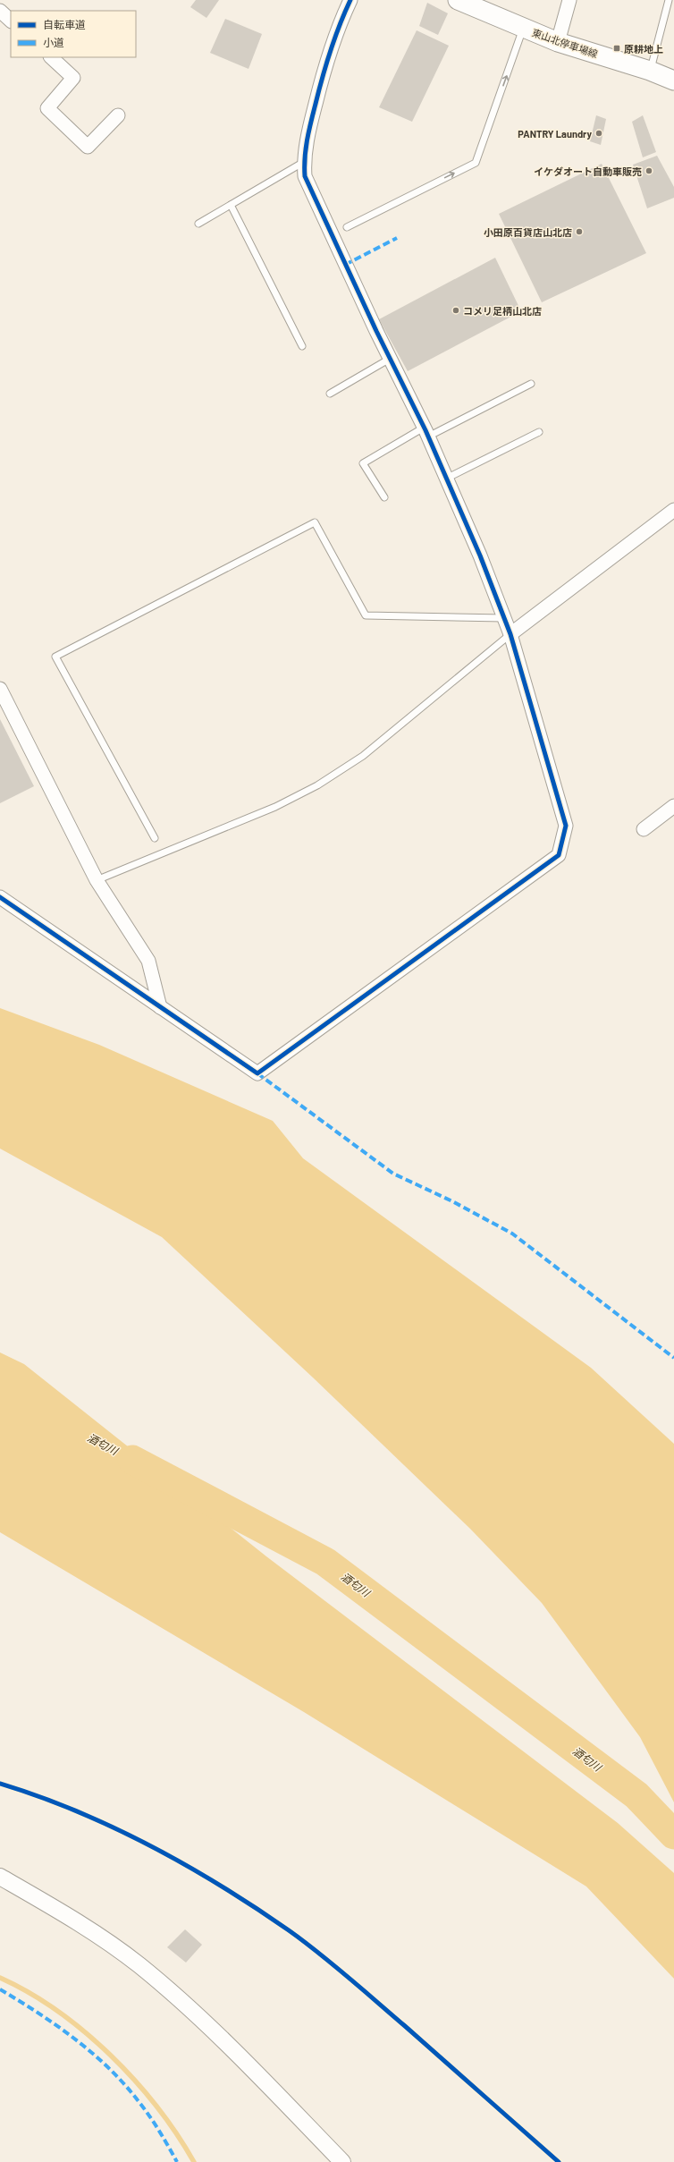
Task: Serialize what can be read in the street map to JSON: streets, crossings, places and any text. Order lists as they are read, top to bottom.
{
  "streets": {
    "main road": ["東山北停車場線"]
  },
  "water": ["酒匂川"],
  "places": {
    "transit": ["原耕地上"],
    "other": [
      "PANTRY Laundry",
      "イケダオート自動車販売",
      "小田原百貨店山北店",
      "コメリ足柄山北店"
    ]
  },
  "legend": ["自転車道", "小道"]
}
